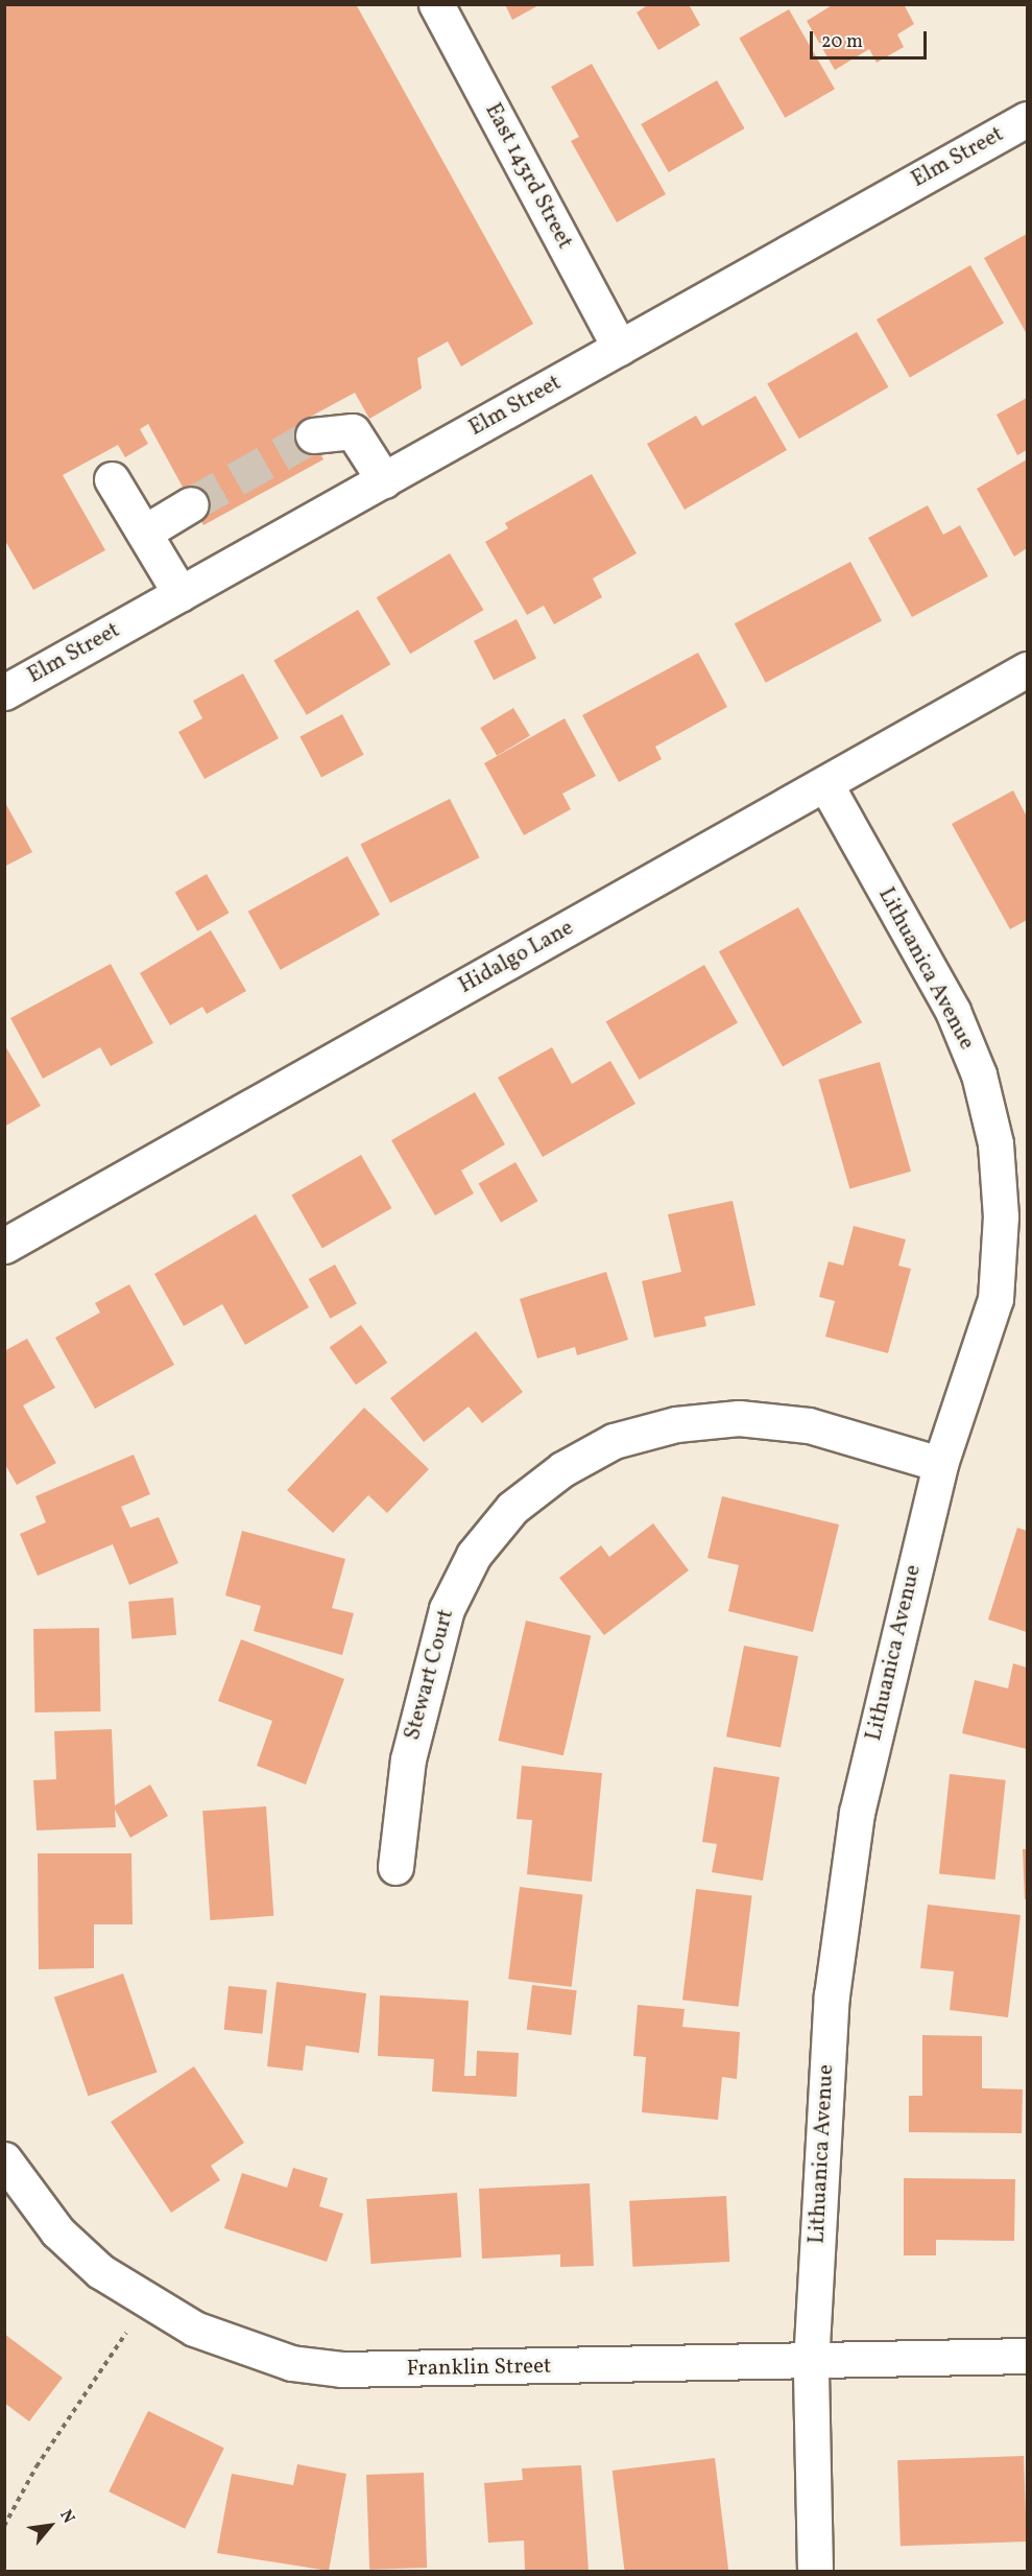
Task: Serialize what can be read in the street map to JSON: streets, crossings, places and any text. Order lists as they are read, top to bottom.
{
  "streets": {
    "street": [
      "Elm Street",
      "East 143rd Street",
      "Hidalgo Lane",
      "Lithuanica Avenue",
      "Stewart Court",
      "Franklin Street"
    ]
  },
  "crossings": [
    ["Elm Street", "East 143rd Street"],
    ["Hidalgo Lane", "Lithuanica Avenue"],
    ["Lithuanica Avenue", "Stewart Court"],
    ["Lithuanica Avenue", "Franklin Street"]
  ],
  "scale_bar": "20 m",
  "north": "top right"
}
